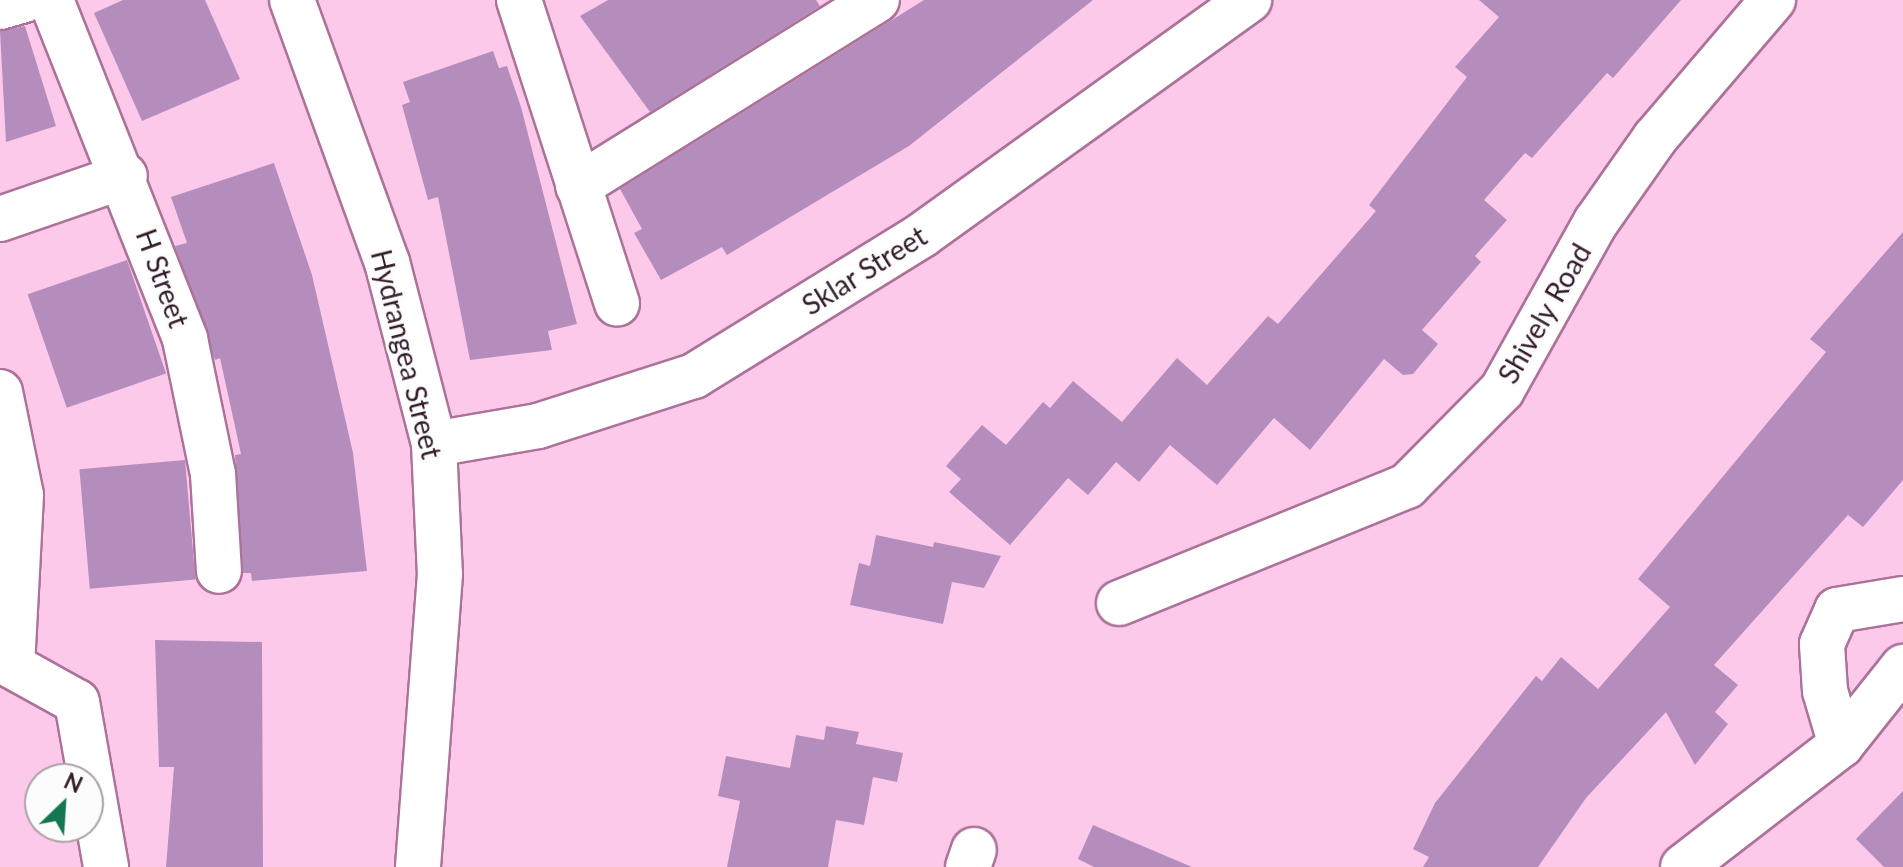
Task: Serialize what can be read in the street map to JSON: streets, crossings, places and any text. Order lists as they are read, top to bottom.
{
  "streets": {
    "street": [
      "Sklar Street",
      "H Street",
      "Shively Road",
      "Hydrangea Street"
    ]
  },
  "crossings": [
    ["Sklar Street", "Hydrangea Street"]
  ],
  "north": "top right"
}
